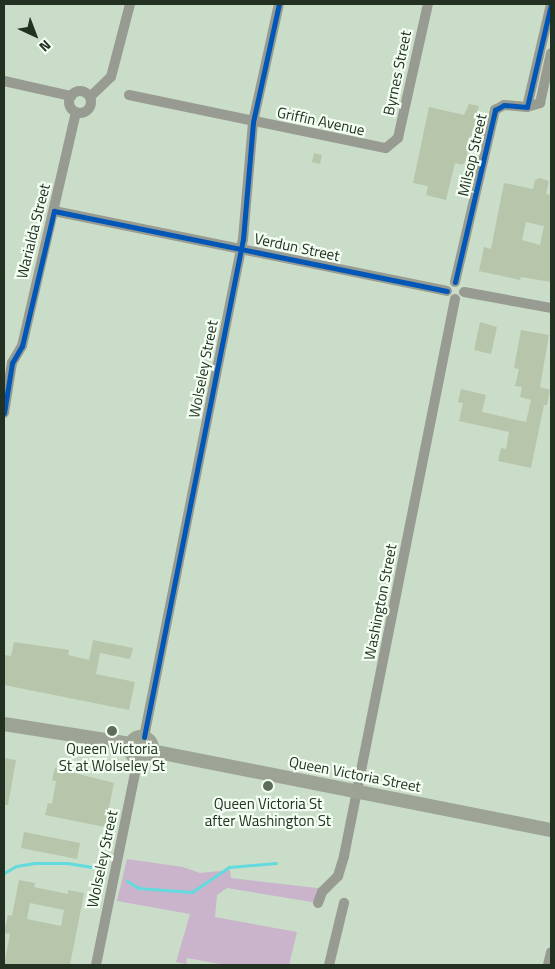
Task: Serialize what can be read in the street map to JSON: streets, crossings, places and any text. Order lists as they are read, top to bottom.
{
  "streets": {
    "main road": ["Queen Victoria Street"],
    "street": [
      "Byrnes Street",
      "Griffin Avenue",
      "Milsop Street",
      "Warialda Street",
      "Verdun Street",
      "Wolseley Street",
      "Washington Street"
    ]
  },
  "crossings": [
    ["Byrnes Street", "Griffin Avenue"],
    ["Griffin Avenue", "Wolseley Street"],
    ["Warialda Street", "Verdun Street"],
    ["Verdun Street", "Wolseley Street"],
    ["Verdun Street", "Washington Street"],
    ["Wolseley Street", "Queen Victoria Street"],
    ["Washington Street", "Queen Victoria Street"]
  ],
  "places": ["Queen Victoria St at Wolseley St", "Queen Victoria St after Washington St"],
  "north": "bottom right"
}
